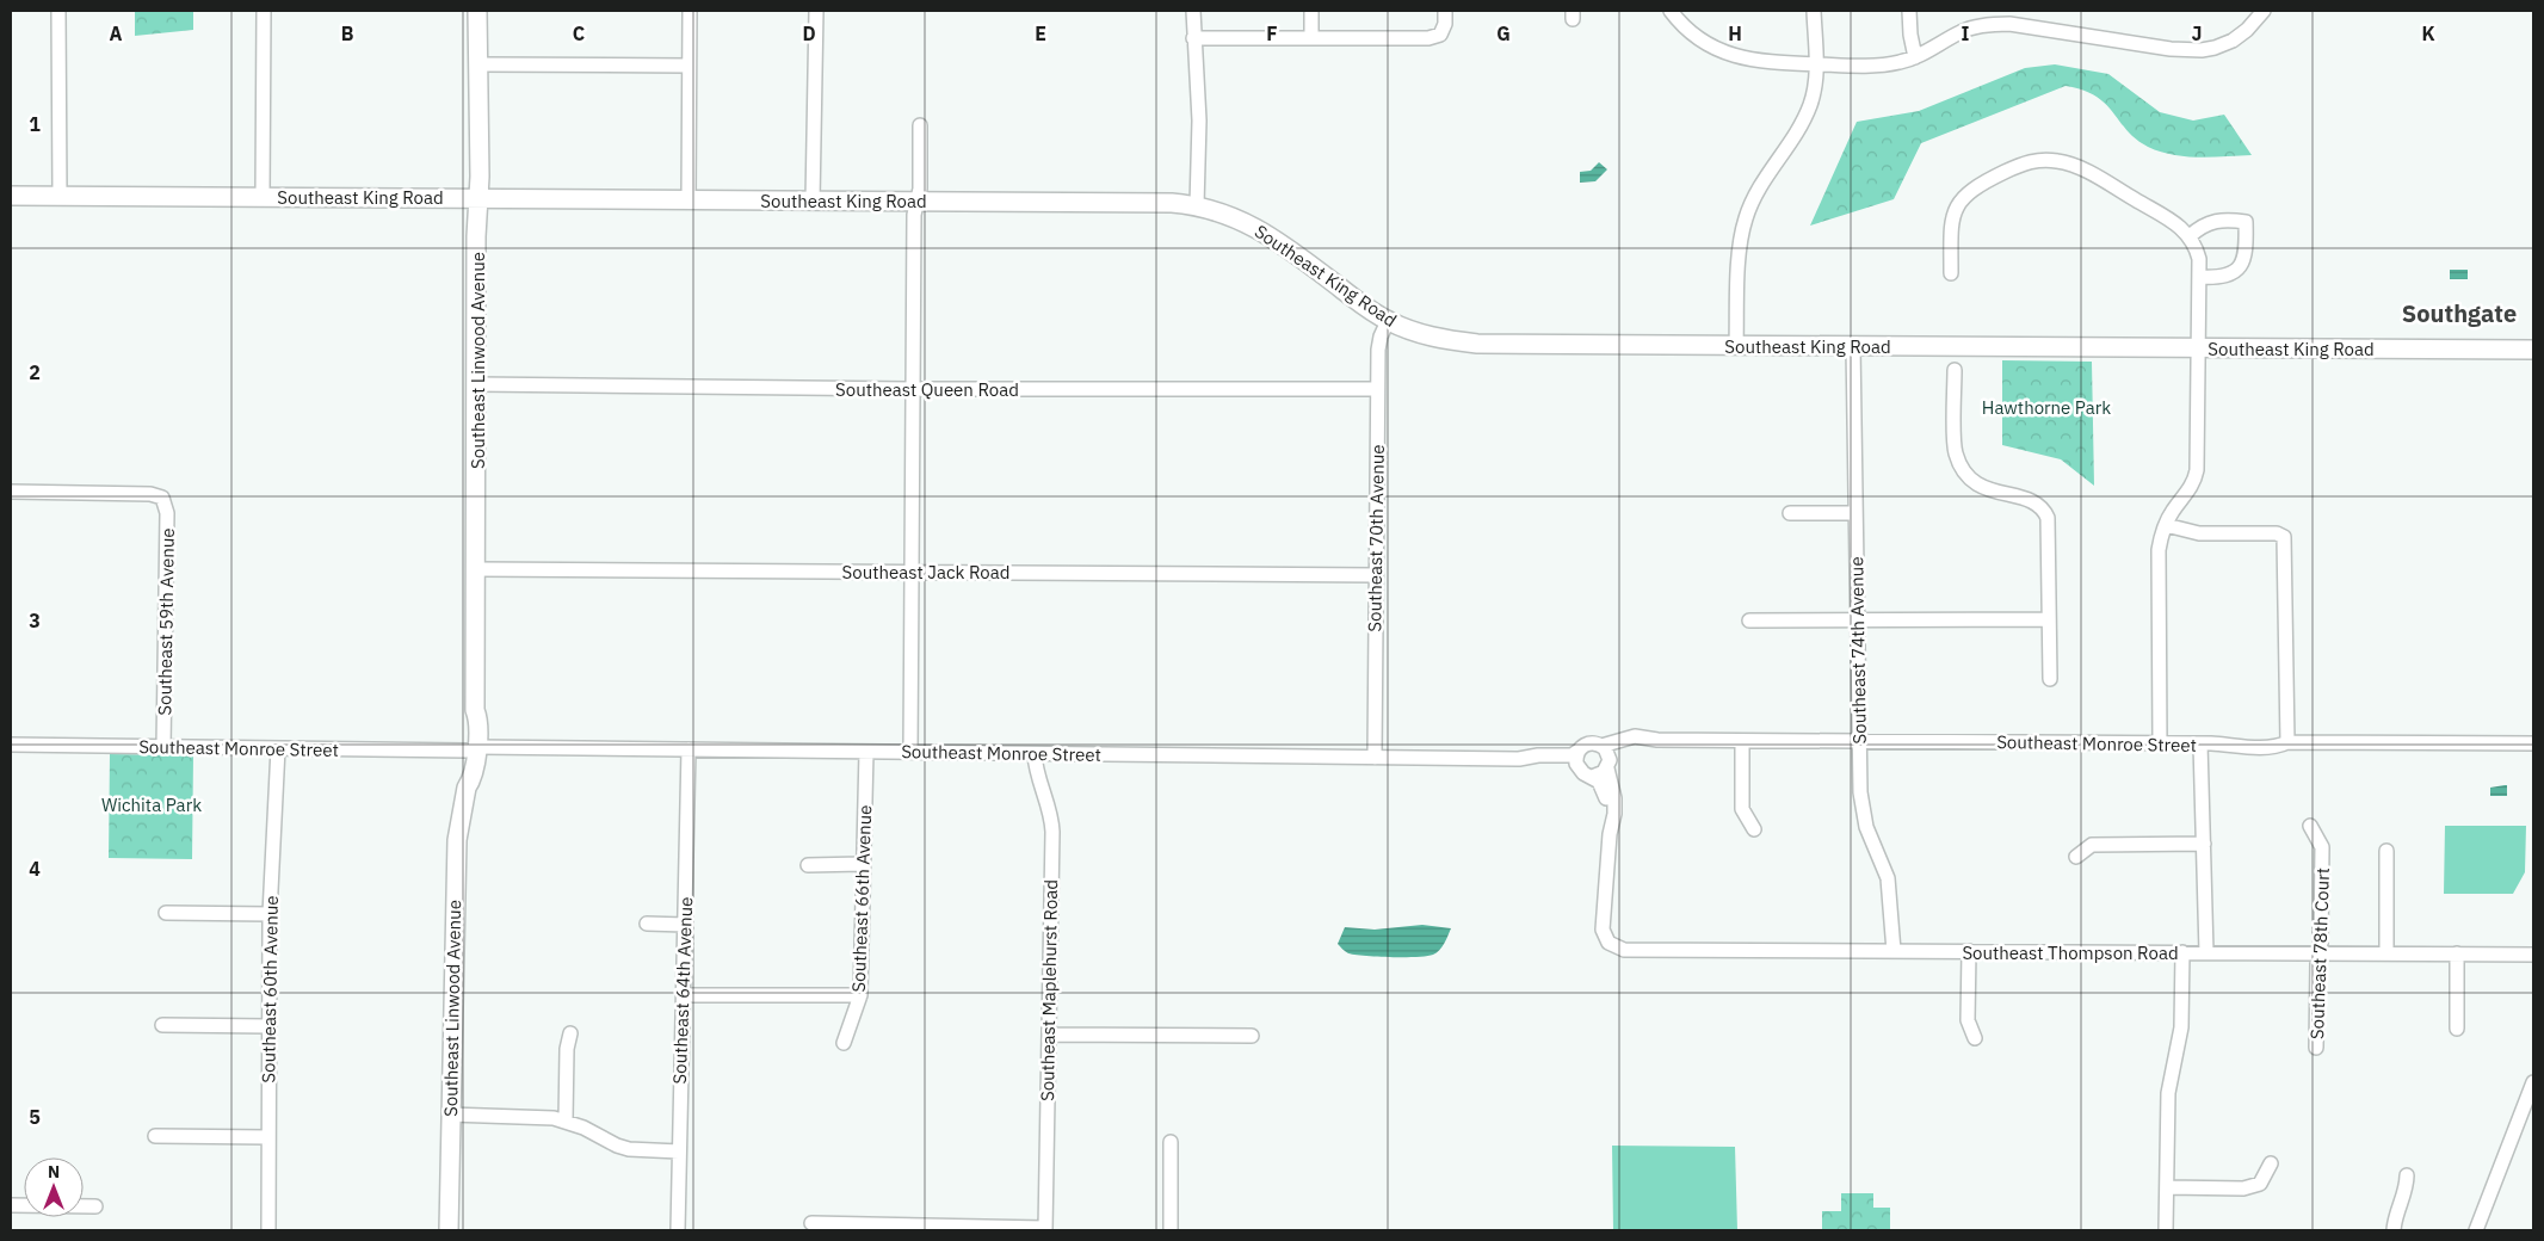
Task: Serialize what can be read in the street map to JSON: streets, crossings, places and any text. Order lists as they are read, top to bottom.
{
  "streets": {
    "main road": ["Southeast King Road", "Southeast Linwood Avenue"],
    "street": [
      "Southeast Queen Road",
      "Southeast 70th Avenue",
      "Southeast Jack Road",
      "Southeast 59th Avenue",
      "Southeast 74th Avenue",
      "Southeast Monroe Street",
      "Southeast 66th Avenue",
      "Southeast Thompson Road",
      "Southeast 78th Court",
      "Southeast 60th Avenue",
      "Southeast 64th Avenue",
      "Southeast Maplehurst Road"
    ]
  },
  "crossings": [
    ["Southeast King Road", "Southeast Linwood Avenue"],
    ["Southeast King Road", "Southeast 70th Avenue"],
    ["Southeast King Road", "Southeast 74th Avenue"],
    ["Southeast Linwood Avenue", "Southeast Queen Road"],
    ["Southeast Linwood Avenue", "Southeast Jack Road"],
    ["Southeast Linwood Avenue", "Southeast Monroe Street"],
    ["Southeast Queen Road", "Southeast 70th Avenue"],
    ["Southeast 70th Avenue", "Southeast Jack Road"],
    ["Southeast 70th Avenue", "Southeast Monroe Street"],
    ["Southeast 59th Avenue", "Southeast Monroe Street"],
    ["Southeast 74th Avenue", "Southeast Monroe Street"],
    ["Southeast 74th Avenue", "Southeast Thompson Road"],
    ["Southeast Monroe Street", "Southeast 66th Avenue"],
    ["Southeast Monroe Street", "Southeast 60th Avenue"],
    ["Southeast Monroe Street", "Southeast 64th Avenue"],
    ["Southeast Monroe Street", "Southeast Maplehurst Road"],
    ["Southeast Thompson Road", "Southeast 78th Court"]
  ],
  "districts": ["Southgate"],
  "parks": ["Hawthorne Park", "Wichita Park"],
  "north": "top",
  "grid": {
    "columns": [
      "A",
      "B",
      "C",
      "D",
      "E",
      "F",
      "G",
      "H",
      "I",
      "J",
      "K"
    ],
    "rows": [
      "1",
      "2",
      "3",
      "4",
      "5"
    ]
  }
}
